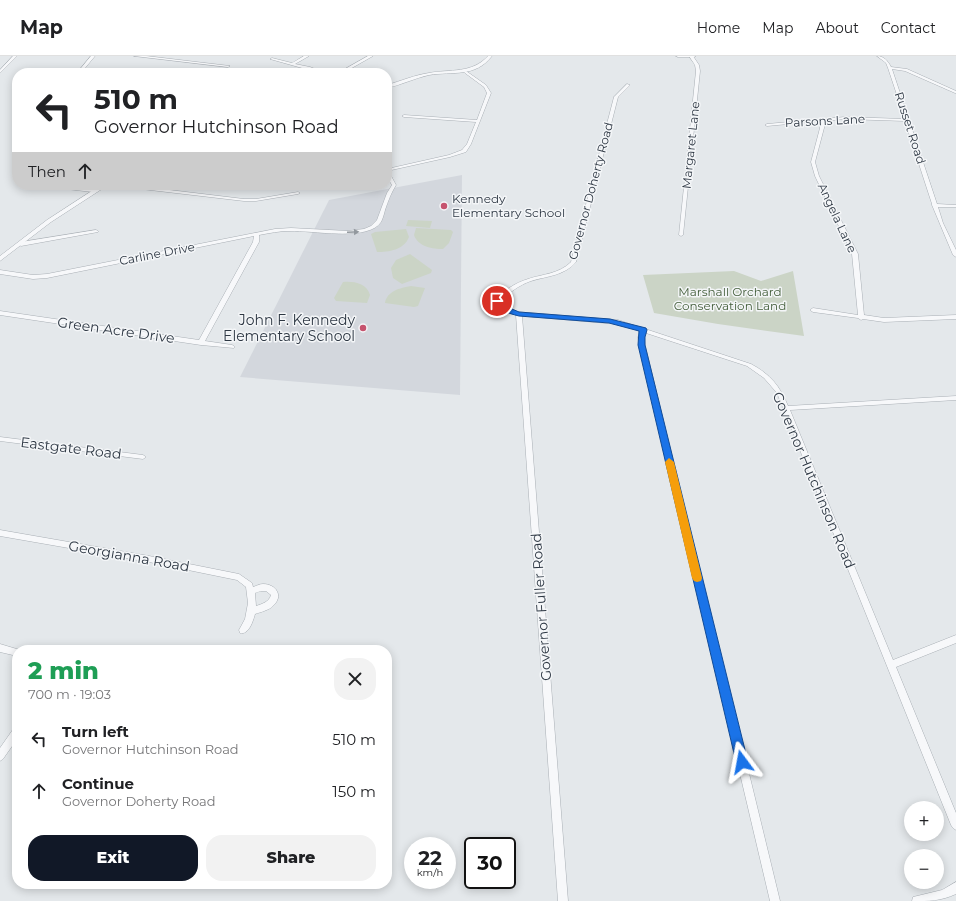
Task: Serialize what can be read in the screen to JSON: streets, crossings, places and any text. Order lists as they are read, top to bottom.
{
  "streets": {
    "street": [
      "Parsons Lane",
      "Russet Road",
      "Margaret Lane",
      "Governor Doherty Road",
      "Angela Lane",
      "Carline Drive",
      "Green Acre Drive",
      "Eastgate Road",
      "Governor Hutchinson Road",
      "Georgianna Road",
      "Governor Fuller Road"
    ]
  },
  "crossings": [
    ["Parsons Lane", "Russet Road"],
    ["Parsons Lane", "Angela Lane"],
    ["Governor Doherty Road", "Governor Hutchinson Road"],
    ["Governor Doherty Road", "Governor Fuller Road"],
    ["Governor Hutchinson Road", "Governor Fuller Road"]
  ],
  "parks": ["Marshall Orchard Conservation Land"],
  "places": ["Kennedy Elementary School", "John F. Kennedy Elementary School"],
  "page": {
    "header": "Map",
    "nav": [
      "Home",
      "Map",
      "About",
      "Contact"
    ],
    "turn": ["510 m", "Governor Hutchinson Road"],
    "then": "Then",
    "heading": ["2 min", "700 m · 19:03"],
    "list": [
      {
        "name": "Turn left",
        "note": "Governor Hutchinson Road",
        "value": "510 m"
      },
      {
        "name": "Continue",
        "note": "Governor Doherty Road",
        "value": "150 m"
      }
    ],
    "map_buttons": ["+", "−"],
    "buttons": ["Exit", "Share"],
    "speed": "22 km/h",
    "limit": "30"
  }
}
